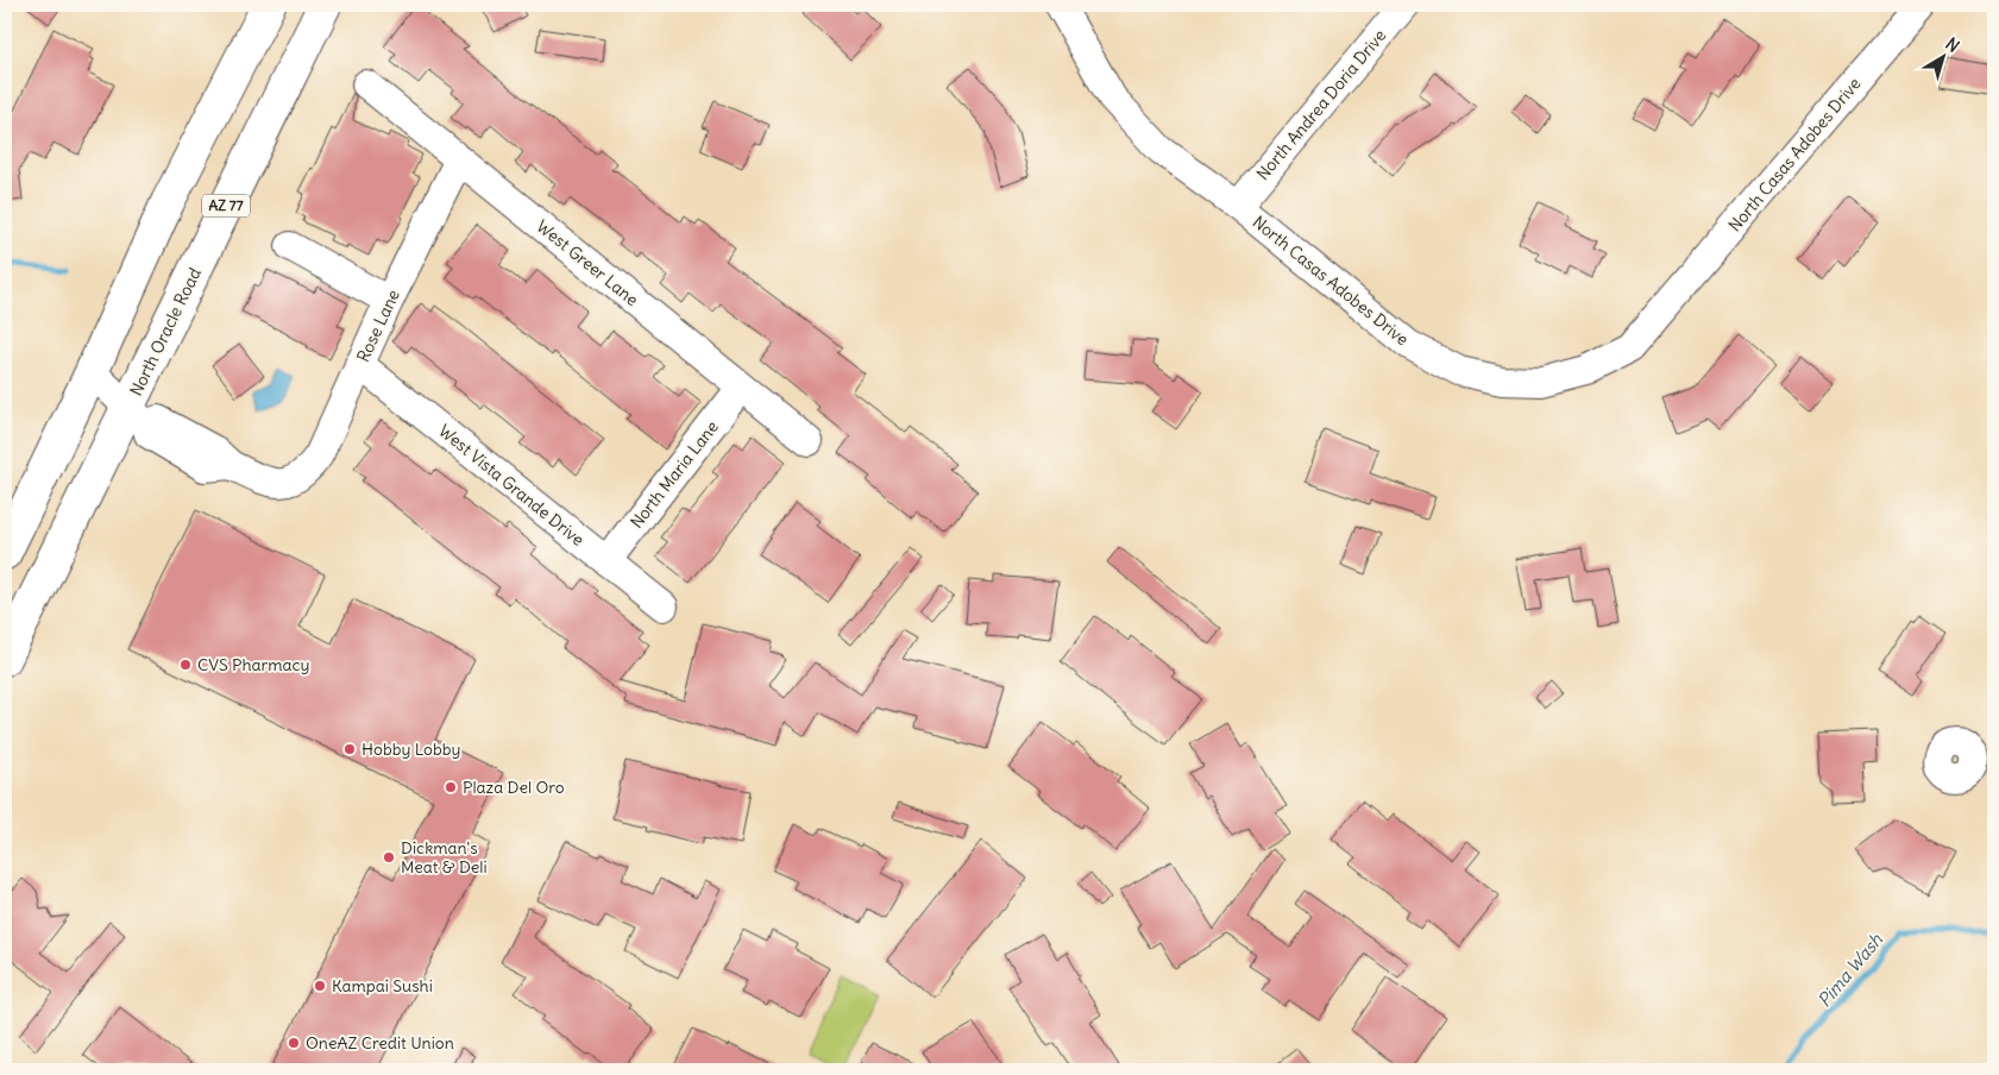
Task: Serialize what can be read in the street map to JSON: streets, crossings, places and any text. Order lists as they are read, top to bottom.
{
  "streets": {
    "highway": ["AZ 77", "North Oracle Road"],
    "street": [
      "North Andrea Doria Drive",
      "North Casas Adobes Drive",
      "West Greer Lane",
      "Rose Lane",
      "North Maria Lane",
      "West Vista Grande Drive"
    ]
  },
  "crossings": [
    ["North Andrea Doria Drive", "North Casas Adobes Drive"],
    ["West Greer Lane", "Rose Lane"],
    ["West Greer Lane", "North Maria Lane"],
    ["Rose Lane", "North Oracle Road"],
    ["Rose Lane", "West Vista Grande Drive"],
    ["North Maria Lane", "West Vista Grande Drive"]
  ],
  "water": ["Pima Wash"],
  "places": [
    "CVS Pharmacy",
    "Hobby Lobby",
    "Plaza Del Oro",
    "Dickman's Meat & Deli",
    "Kampai Sushi",
    "OneAZ Credit Union"
  ],
  "north": "top right"
}
